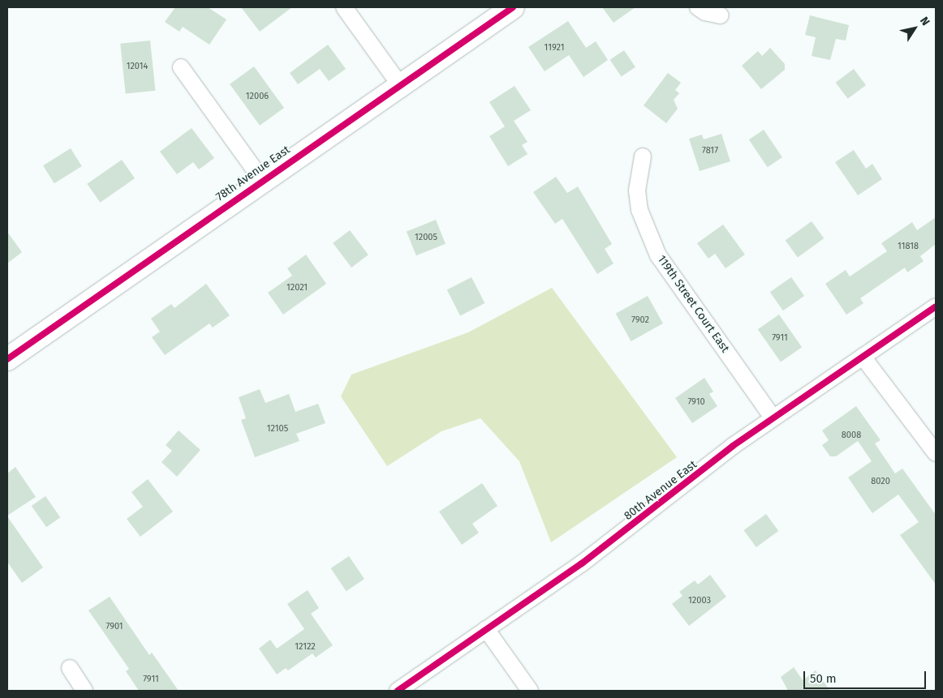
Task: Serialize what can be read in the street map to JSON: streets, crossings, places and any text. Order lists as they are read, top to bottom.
{
  "streets": {
    "street": ["78th Avenue East", "119th Street Court East", "80th Avenue East"]
  },
  "crossings": [
    ["119th Street Court East", "80th Avenue East"]
  ],
  "house_numbers": [
    "11921",
    "12014",
    "12006",
    "7817",
    "12005",
    "11818",
    "12021",
    "7902",
    "7911",
    "7910",
    "12105",
    "8008",
    "8020",
    "12003",
    "7901",
    "12122",
    "7911"
  ],
  "scale_bar": "50 m",
  "north": "top right"
}
